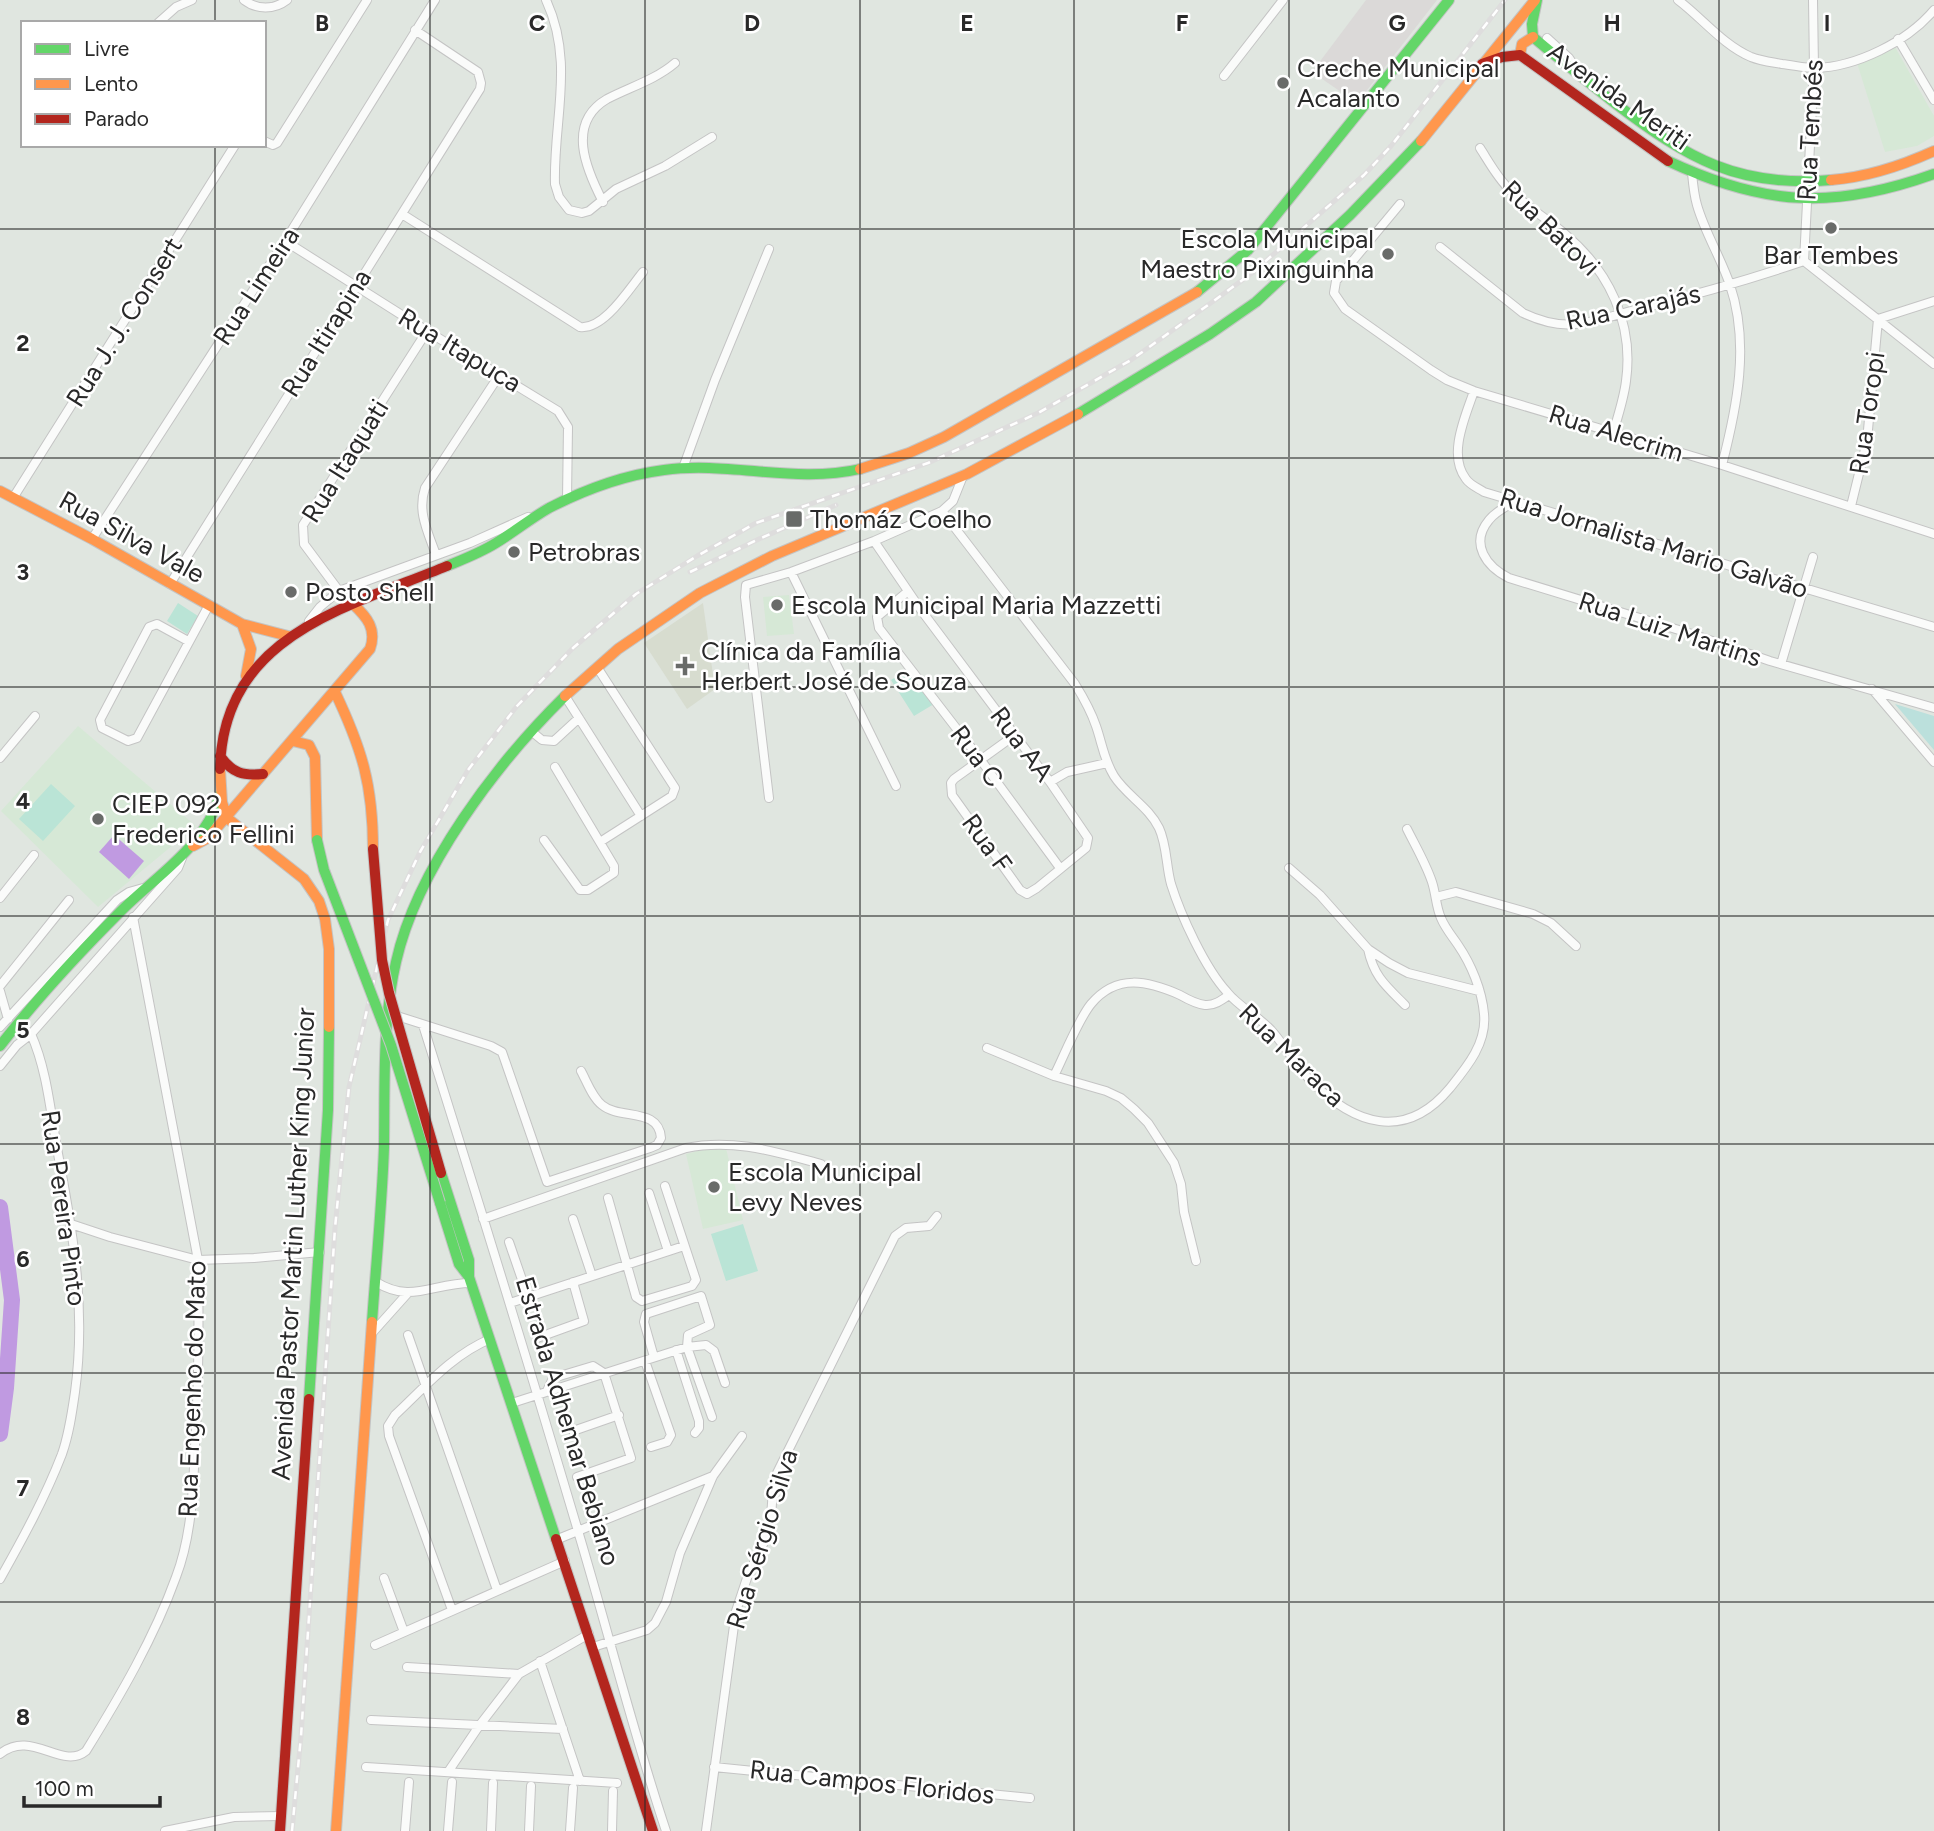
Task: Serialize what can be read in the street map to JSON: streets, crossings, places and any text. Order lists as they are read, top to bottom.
{
  "streets": {
    "main road": [
      "Avenida Meriti",
      "Rua Silva Vale",
      "Avenida Pastor Martin Luther King Junior",
      "Estrada Adhemar Bebiano"
    ],
    "street": [
      "Rua Tembés",
      "Rua Batovi",
      "Rua Limeira",
      "Rua Carajás",
      "Rua J. J. Consert",
      "Rua Itirapina",
      "Rua Itapuca",
      "Rua Toropi",
      "Rua Alecrim",
      "Rua Itaquati",
      "Rua Jornalista Mario Galvão",
      "Rua Luiz Martins",
      "Rua AA",
      "Rua C",
      "Rua F",
      "Rua Maraca",
      "Rua Pereira Pinto",
      "Rua Engenho do Mato",
      "Rua Sérgio Silva",
      "Rua Campos Floridos"
    ]
  },
  "crossings": [
    ["Avenida Meriti", "Rua Tembés"],
    ["Rua Tembés", "Rua Carajás"],
    ["Rua Batovi", "Rua Carajás"],
    ["Rua Batovi", "Rua Alecrim"],
    ["Rua Limeira", "Rua Itirapina"],
    ["Rua Limeira", "Rua Itapuca"],
    ["Rua Limeira", "Rua Silva Vale"],
    ["Rua J. J. Consert", "Rua Silva Vale"],
    ["Rua Itirapina", "Rua Itapuca"],
    ["Rua Itirapina", "Rua Silva Vale"],
    ["Rua Itapuca", "Rua Itaquati"],
    ["Rua Toropi", "Rua Alecrim"],
    ["Rua Alecrim", "Rua Jornalista Mario Galvão"],
    ["Rua Jornalista Mario Galvão", "Rua Luiz Martins"],
    ["Rua AA", "Rua C"],
    ["Rua AA", "Rua F"],
    ["Rua C", "Rua F"],
    ["Rua Sérgio Silva", "Rua Campos Floridos"]
  ],
  "places": {
    "other": [
      "Creche Municipal Acalanto",
      "Bar Tembes",
      "Escola Municipal Maestro Pixinguinha",
      "Petrobras",
      "Posto Shell",
      "Escola Municipal Maria Mazzetti",
      "CIEP 092 Frederico Fellini",
      "Escola Municipal Levy Neves"
    ],
    "transit": ["Thomáz Coelho"],
    "health": ["Clínica da Família Herbert José de Souza"]
  },
  "legend": ["Livre", "Lento", "Parado"],
  "scale_bar": "100 m",
  "grid": {
    "columns": [
      "B",
      "C",
      "D",
      "E",
      "F",
      "G",
      "H",
      "I"
    ],
    "rows": [
      "2",
      "3",
      "4",
      "5",
      "6",
      "7",
      "8"
    ]
  }
}
